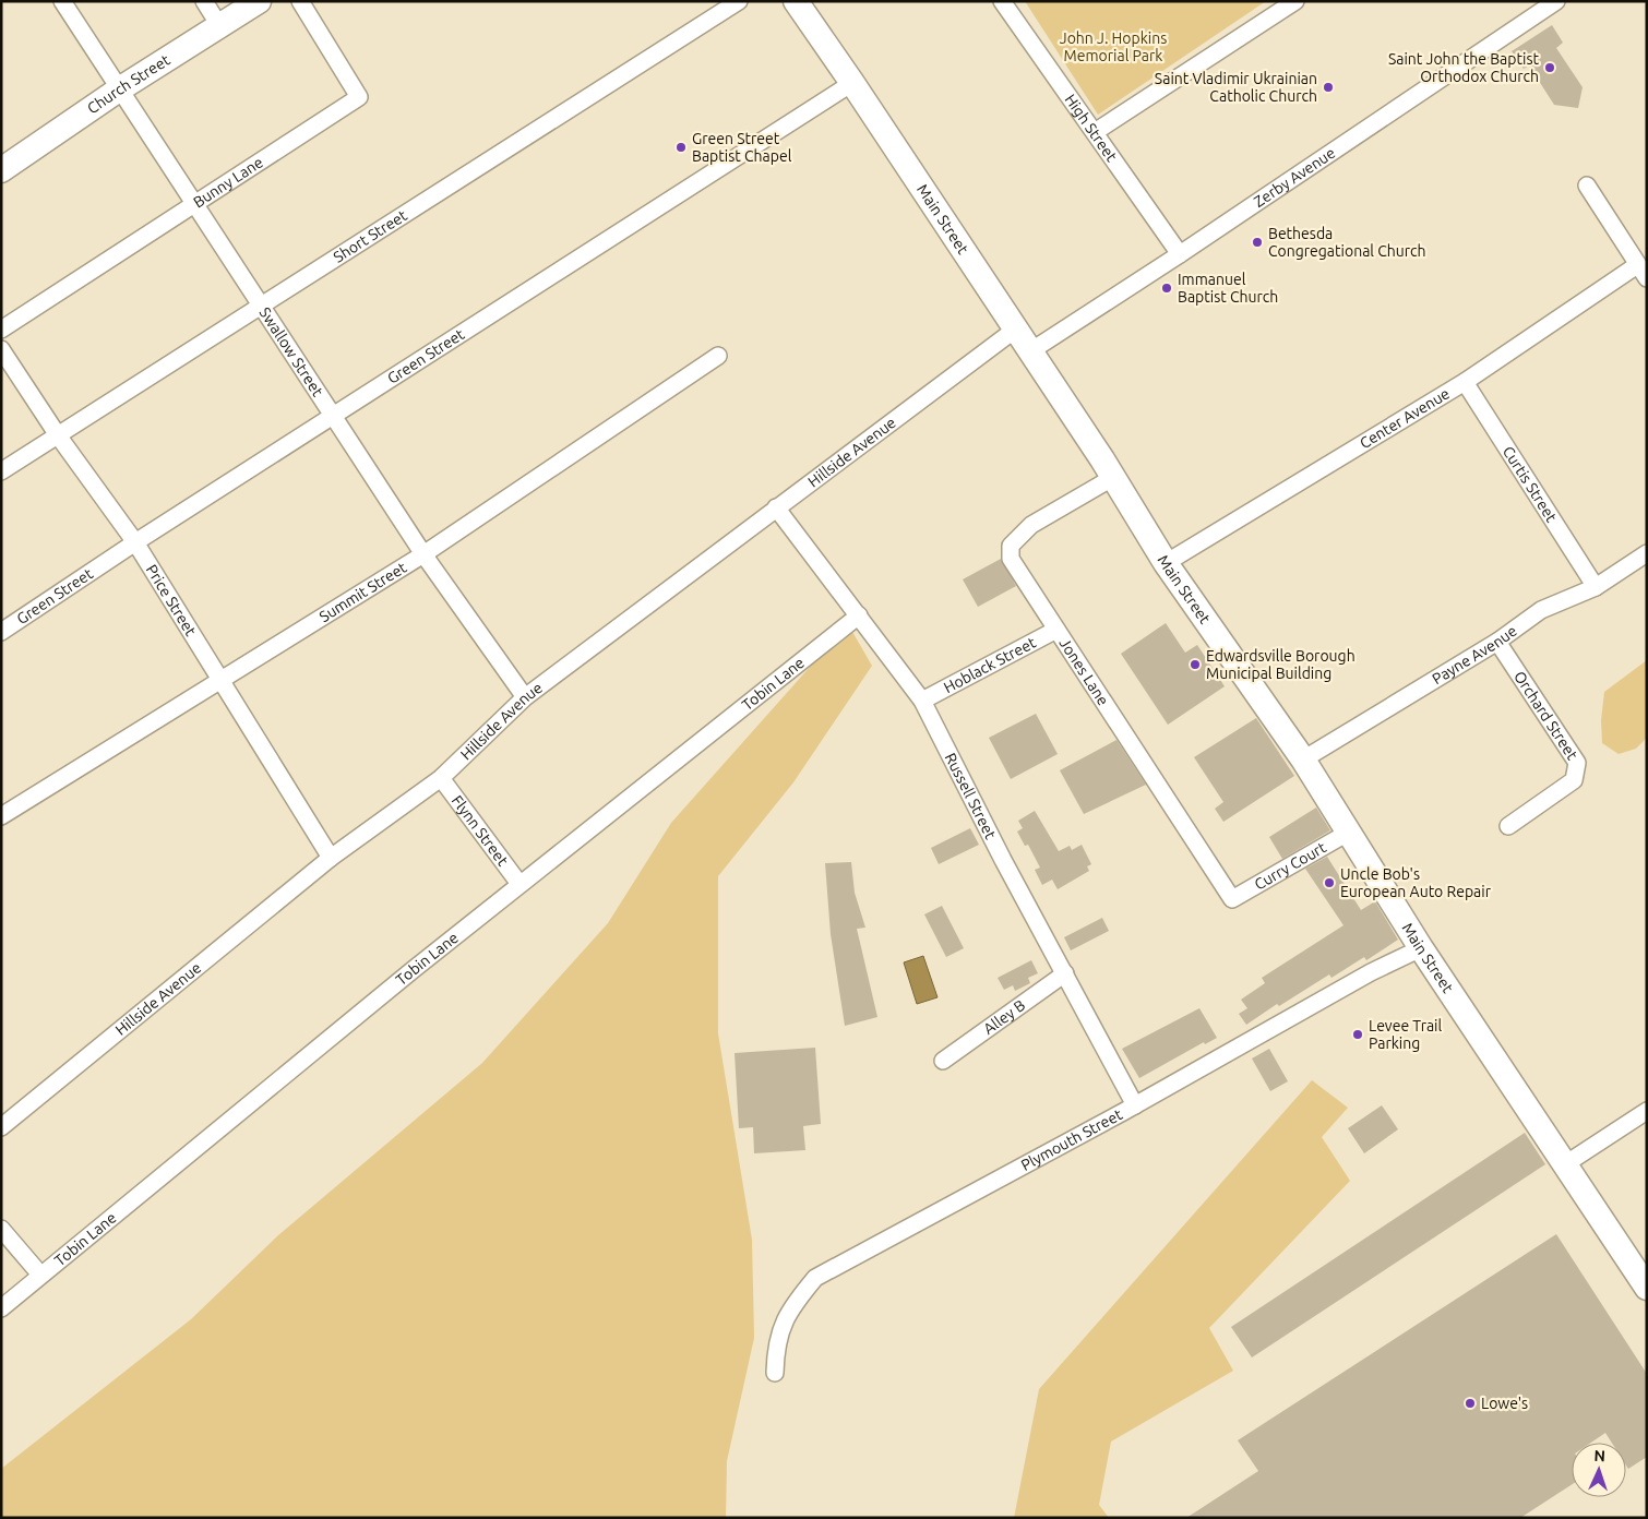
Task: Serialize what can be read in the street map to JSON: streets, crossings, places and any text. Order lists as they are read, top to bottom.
{
  "streets": {
    "street": [
      "Church Street",
      "High Street",
      "Zerby Avenue",
      "Bunny Lane",
      "Main Street",
      "Short Street",
      "Swallow Street",
      "Green Street",
      "Center Avenue",
      "Hillside Avenue",
      "Curtis Street",
      "Summit Street",
      "Price Street",
      "Payne Avenue",
      "Hoblack Street",
      "Jones Lane",
      "Tobin Lane",
      "Orchard Street",
      "Russell Street",
      "Flynn Street",
      "Curry Court",
      "Alley B",
      "Plymouth Street"
    ]
  },
  "crossings": [
    ["Church Street", "Swallow Street"],
    ["High Street", "Zerby Avenue"],
    ["Zerby Avenue", "Main Street"],
    ["Bunny Lane", "Swallow Street"],
    ["Main Street", "Green Street"],
    ["Main Street", "Center Avenue"],
    ["Main Street", "Hillside Avenue"],
    ["Main Street", "Payne Avenue"],
    ["Main Street", "Jones Lane"],
    ["Main Street", "Curry Court"],
    ["Main Street", "Plymouth Street"],
    ["Short Street", "Swallow Street"],
    ["Short Street", "Price Street"],
    ["Swallow Street", "Green Street"],
    ["Swallow Street", "Hillside Avenue"],
    ["Swallow Street", "Summit Street"],
    ["Green Street", "Price Street"],
    ["Center Avenue", "Curtis Street"],
    ["Hillside Avenue", "Price Street"],
    ["Hillside Avenue", "Russell Street"],
    ["Hillside Avenue", "Flynn Street"],
    ["Curtis Street", "Payne Avenue"],
    ["Summit Street", "Price Street"],
    ["Payne Avenue", "Orchard Street"],
    ["Hoblack Street", "Jones Lane"],
    ["Hoblack Street", "Russell Street"],
    ["Jones Lane", "Curry Court"],
    ["Tobin Lane", "Russell Street"],
    ["Tobin Lane", "Flynn Street"],
    ["Russell Street", "Alley B"],
    ["Russell Street", "Plymouth Street"]
  ],
  "parks": ["John J. Hopkins Memorial Park"],
  "places": [
    "Saint John the Baptist Orthodox Church",
    "Saint Vladimir Ukrainian Catholic Church",
    "Green Street Baptist Chapel",
    "Bethesda Congregational Church",
    "Immanuel Baptist Church",
    "Edwardsville Borough Municipal Building",
    "Uncle Bob's European Auto Repair",
    "Levee Trail Parking",
    "Lowe's"
  ],
  "north": "top"
}
